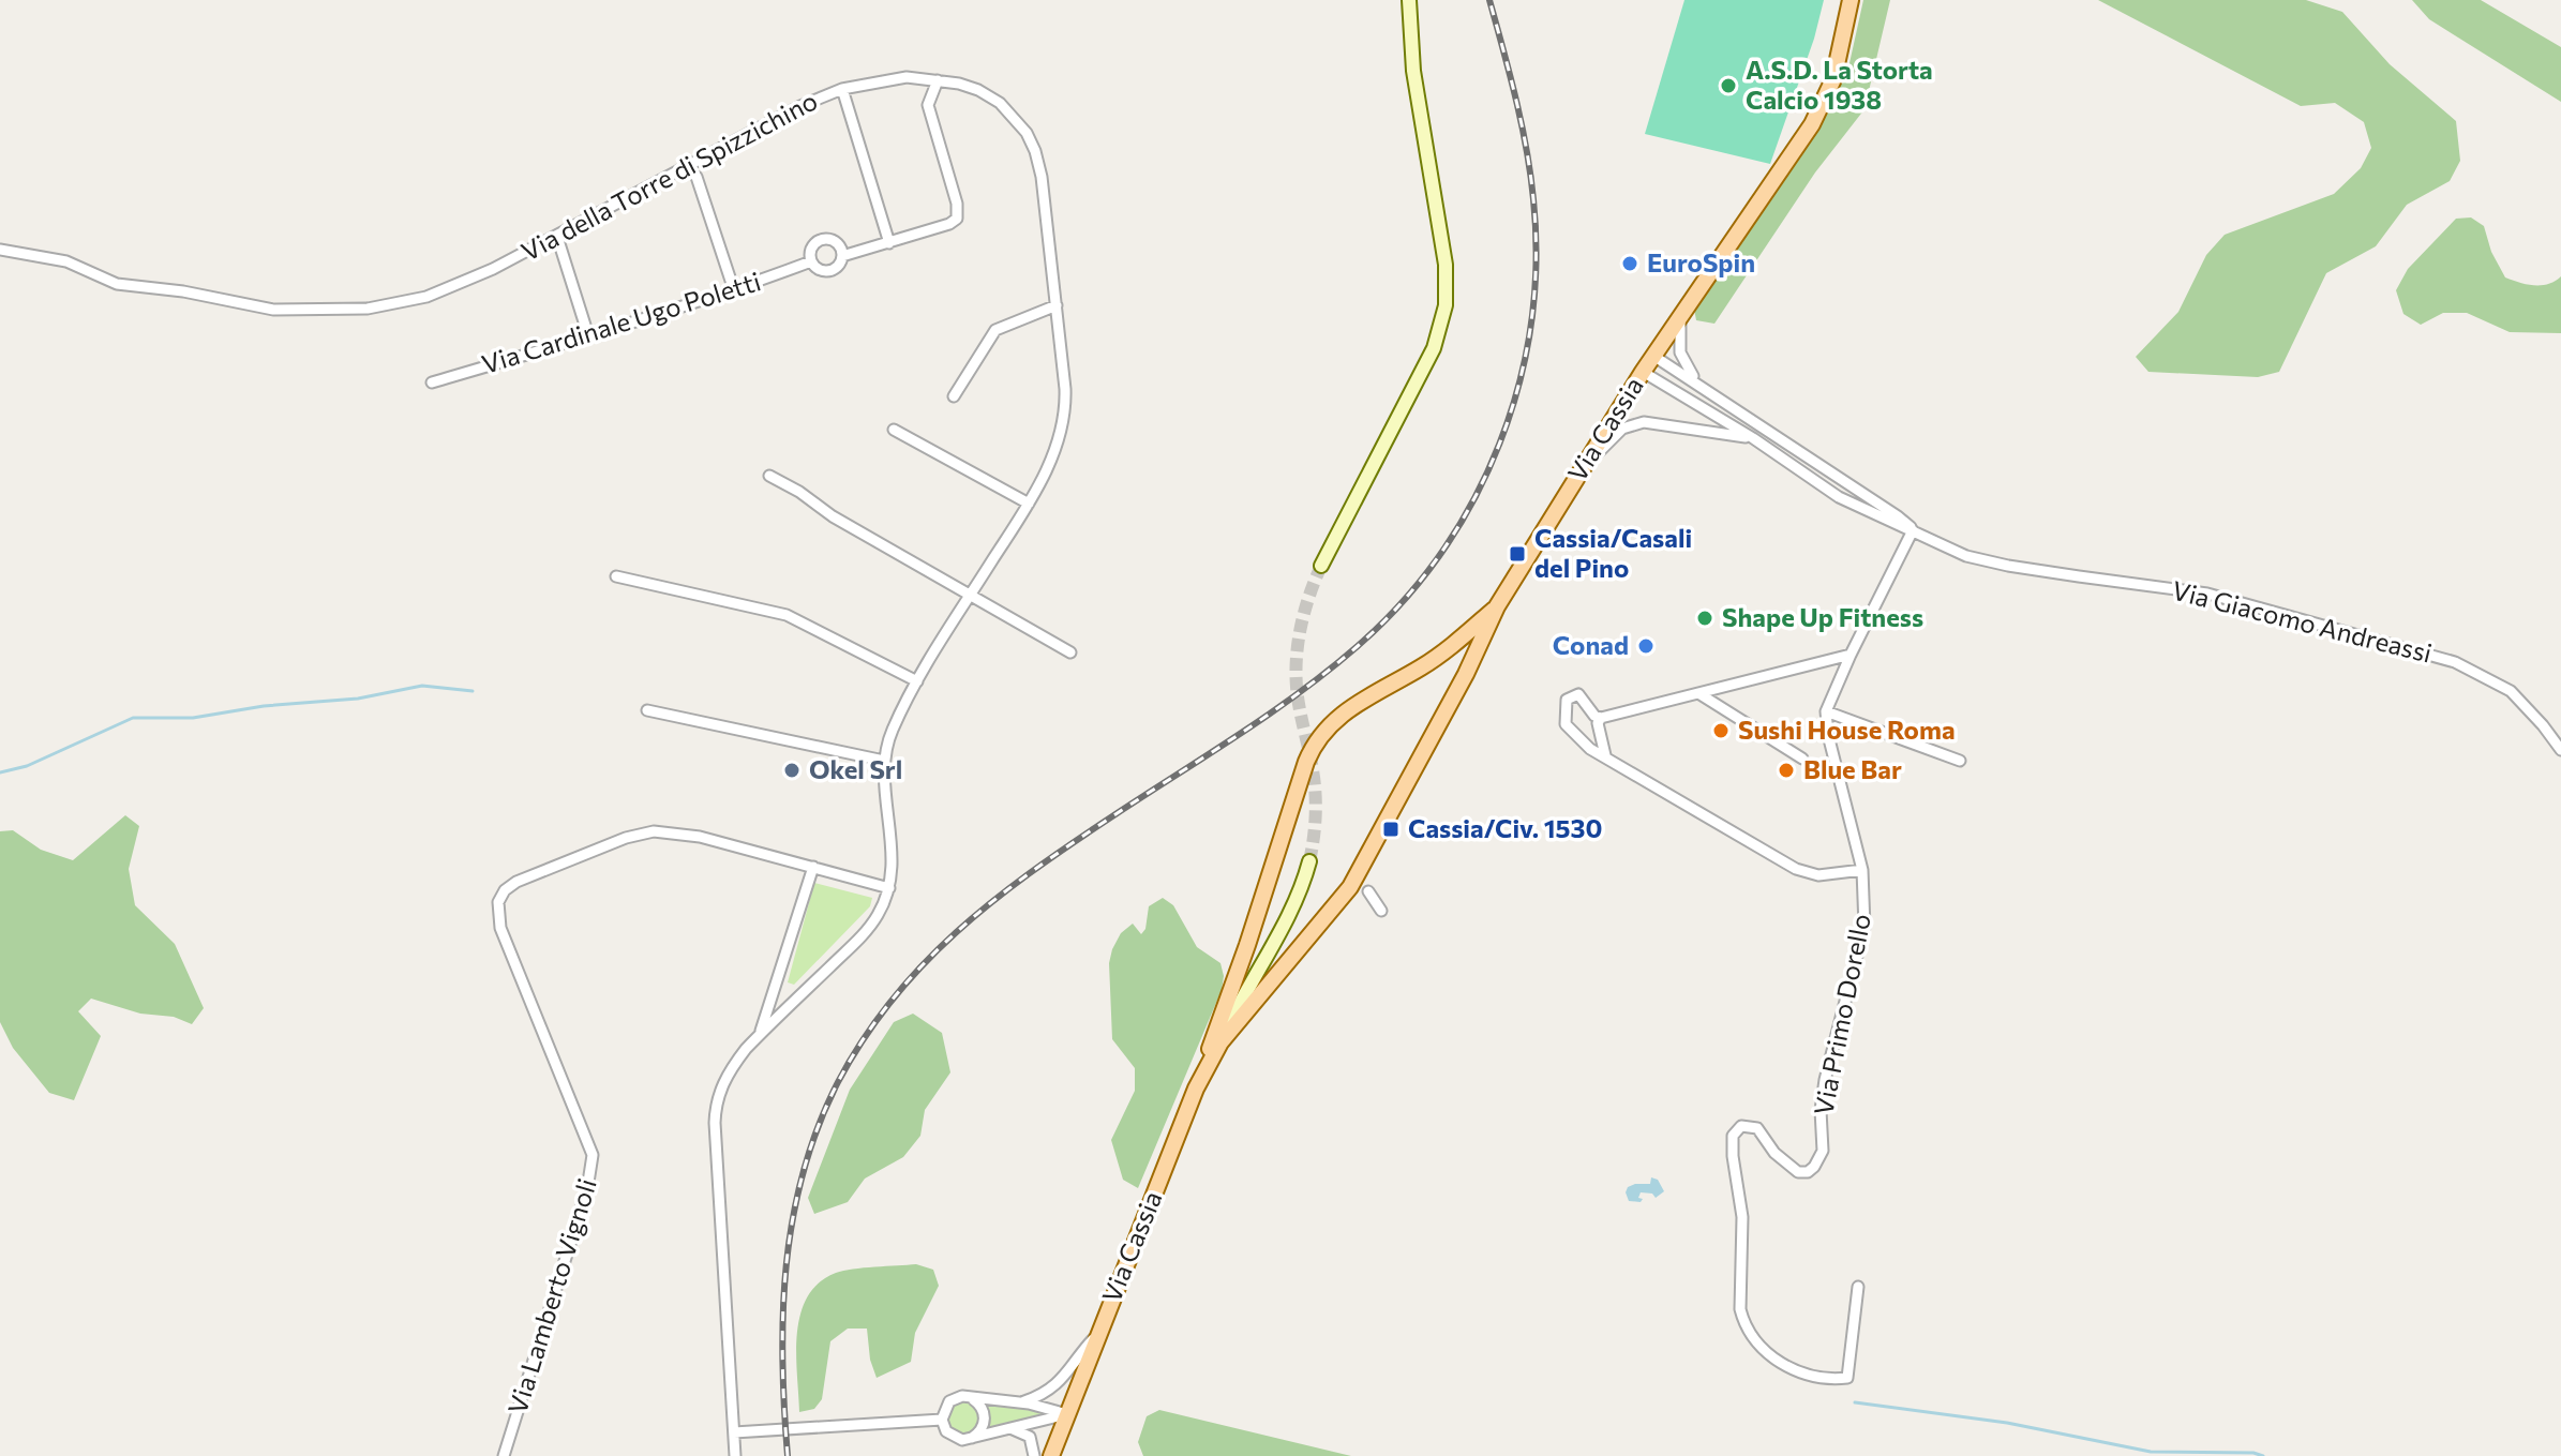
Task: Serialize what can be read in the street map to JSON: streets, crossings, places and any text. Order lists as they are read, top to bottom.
{
  "streets": {
    "main road": ["Via Cassia"],
    "street": [
      "Via della Torre di Spizzichino",
      "Via Cardinale Ugo Poletti",
      "Via Giacomo Andreassi",
      "Via Primo Dorello",
      "Via Lamberto Vignoli"
    ]
  },
  "crossings": [
    ["Via della Torre di Spizzichino", "Via Cardinale Ugo Poletti"],
    ["Via della Torre di Spizzichino", "Via Lamberto Vignoli"],
    ["Via Cassia", "Via Giacomo Andreassi"]
  ],
  "places": {
    "other": [
      "A.S.D. La Storta Calcio 1938",
      "EuroSpin",
      "Shape Up Fitness",
      "Conad",
      "Sushi House Roma",
      "Okel Srl",
      "Blue Bar"
    ],
    "transit": ["Cassia/Casali del Pino", "Cassia/Civ. 1530"]
  }
}
